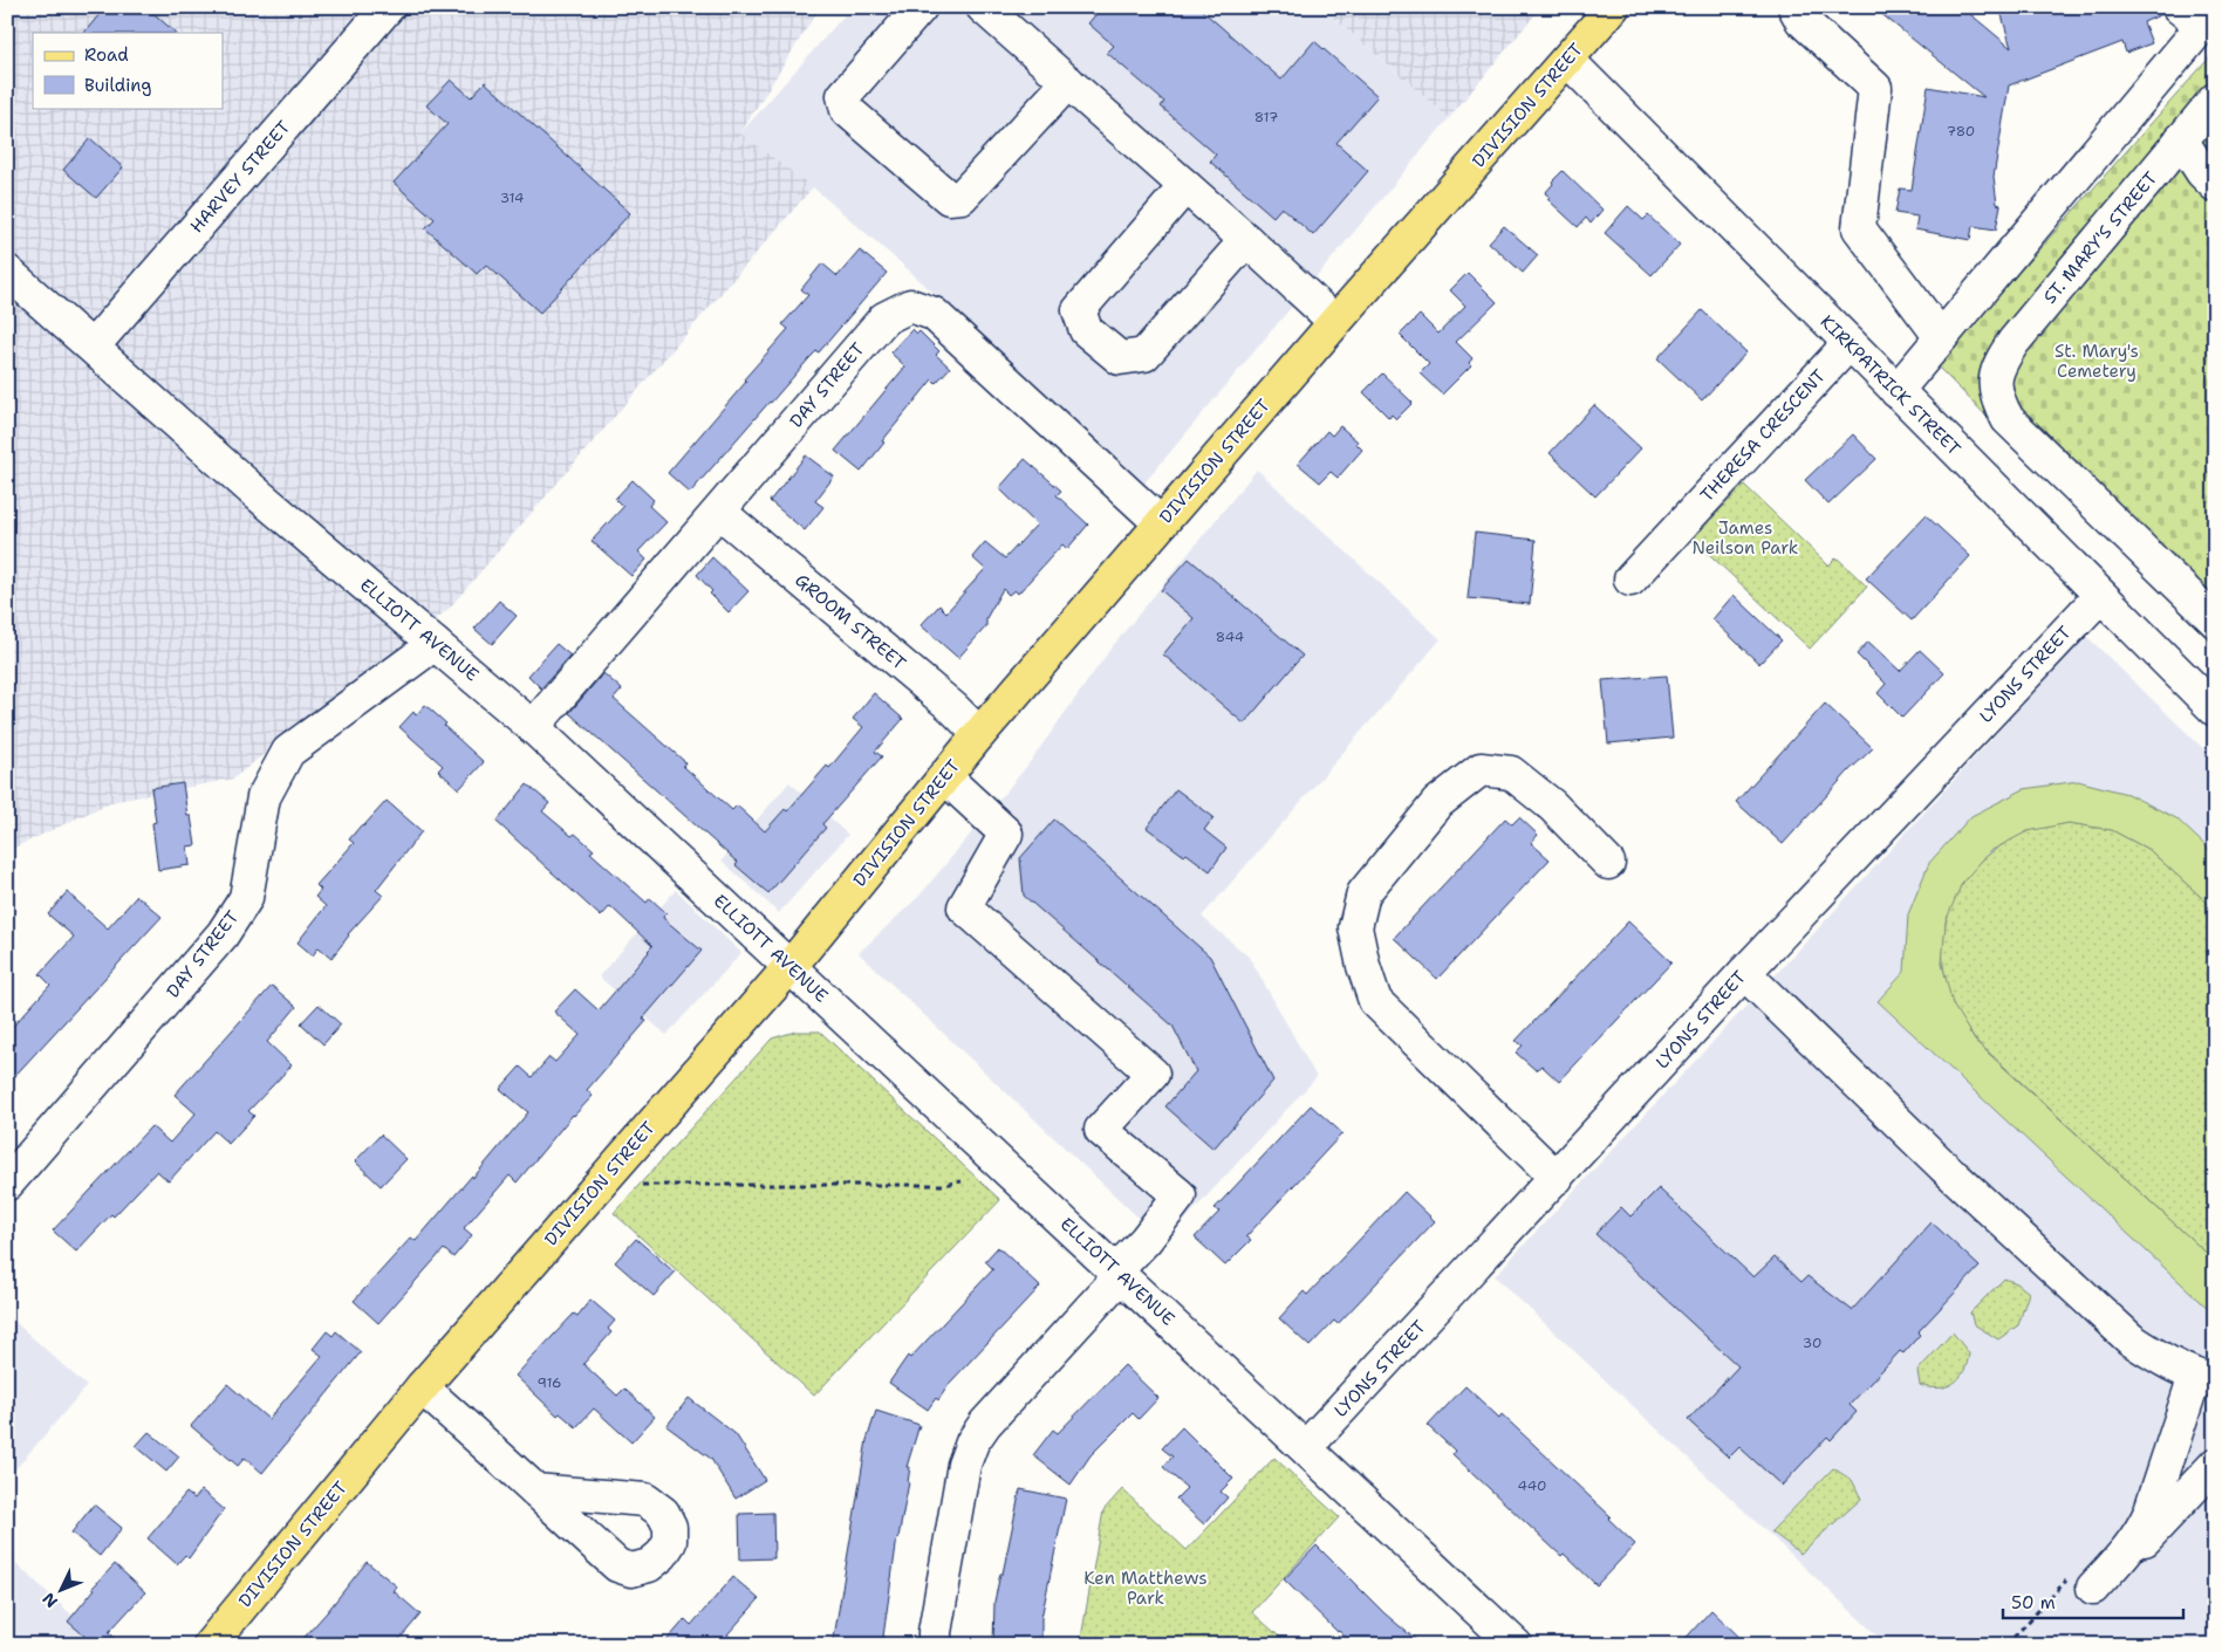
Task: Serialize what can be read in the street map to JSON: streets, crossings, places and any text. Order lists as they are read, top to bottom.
{
  "streets": {
    "main road": ["DIVISION STREET"],
    "street": [
      "HARVEY STREET",
      "ST. MARY'S STREET",
      "DAY STREET",
      "KIRKPATRICK STREET",
      "THERESA CRESCENT",
      "GROOM STREET",
      "ELLIOTT AVENUE",
      "LYONS STREET"
    ]
  },
  "crossings": [
    ["DIVISION STREET", "DAY STREET"],
    ["DIVISION STREET", "KIRKPATRICK STREET"],
    ["DIVISION STREET", "GROOM STREET"],
    ["DIVISION STREET", "ELLIOTT AVENUE"],
    ["HARVEY STREET", "ELLIOTT AVENUE"],
    ["DAY STREET", "GROOM STREET"],
    ["DAY STREET", "ELLIOTT AVENUE"],
    ["KIRKPATRICK STREET", "THERESA CRESCENT"],
    ["KIRKPATRICK STREET", "LYONS STREET"],
    ["ELLIOTT AVENUE", "LYONS STREET"]
  ],
  "parks": ["St. Mary's Cemetery", "James Neilson Park", "Ken Matthews Park"],
  "house_numbers": [
    "817",
    "780",
    "314",
    "844",
    "30",
    "916",
    "440"
  ],
  "legend": ["Road", "Building"],
  "scale_bar": "50 m",
  "north": "bottom left"
}
